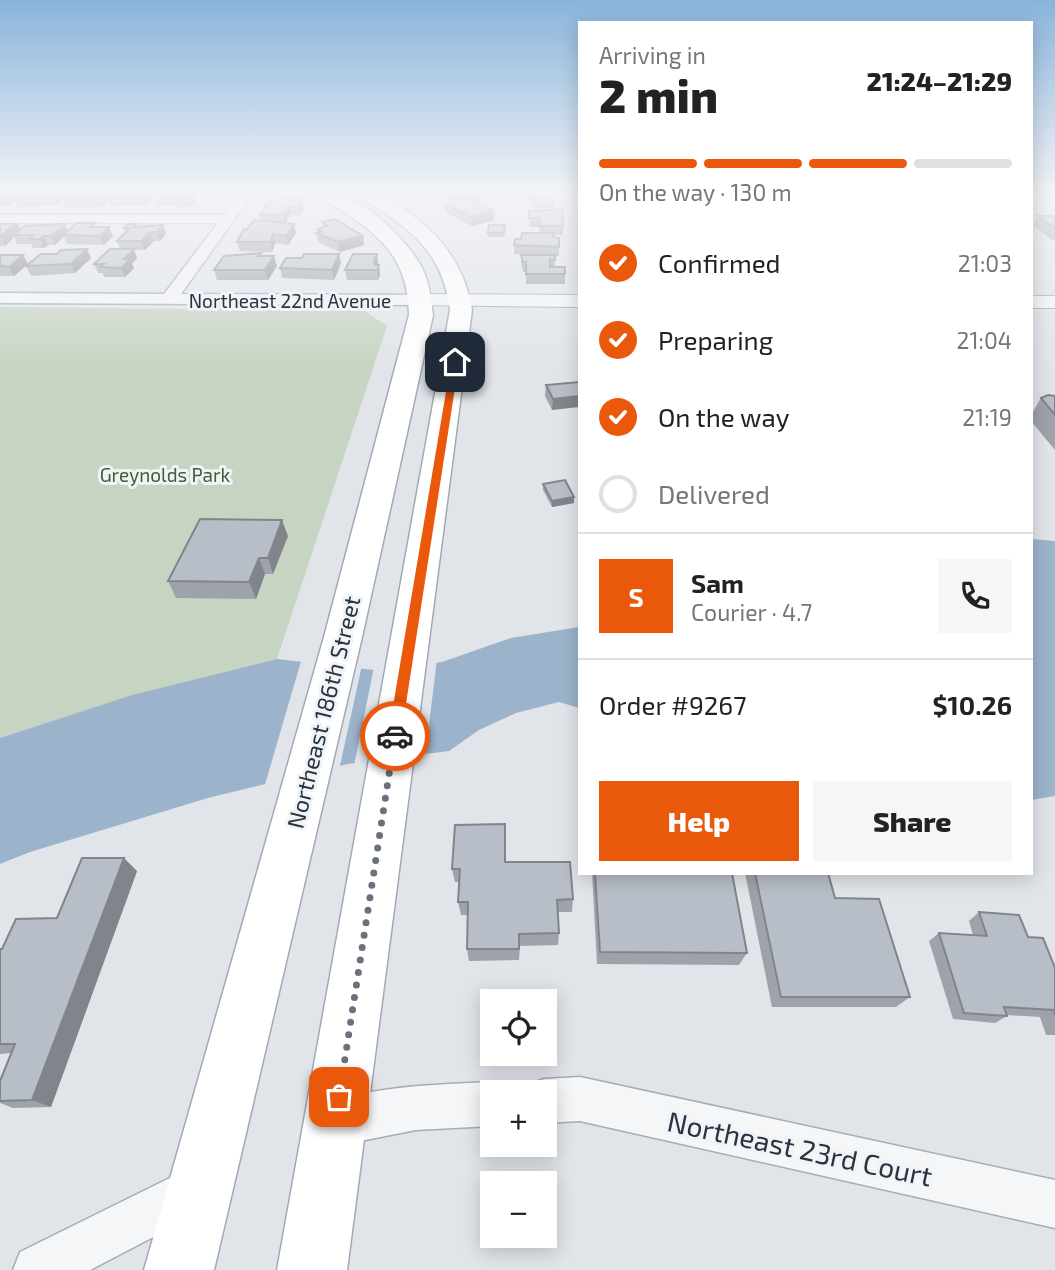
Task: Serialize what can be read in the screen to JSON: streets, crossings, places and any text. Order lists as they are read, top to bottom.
{
  "streets": {
    "main road": ["Northeast 186th Street"],
    "street": ["Northeast 22nd Avenue", "Northeast 23rd Court"]
  },
  "crossings": [
    ["Northeast 22nd Avenue", "Northeast 186th Street"]
  ],
  "parks": ["Greynolds Park"],
  "page": {
    "heading": ["2 min", "Arriving in", "21:24–21:29"],
    "panel": [
      "Sam",
      "Courier · 4.7",
      "Order #9267",
      "$10.26"
    ],
    "bar": "On the way · 130 m",
    "list": [
      ["Confirmed", "21:03"],
      ["Preparing", "21:04"],
      ["On the way", "21:19"],
      "Delivered"
    ],
    "round": "S",
    "buttons": ["Help", "Share"],
    "map_buttons": ["+", "−"]
  }
}
